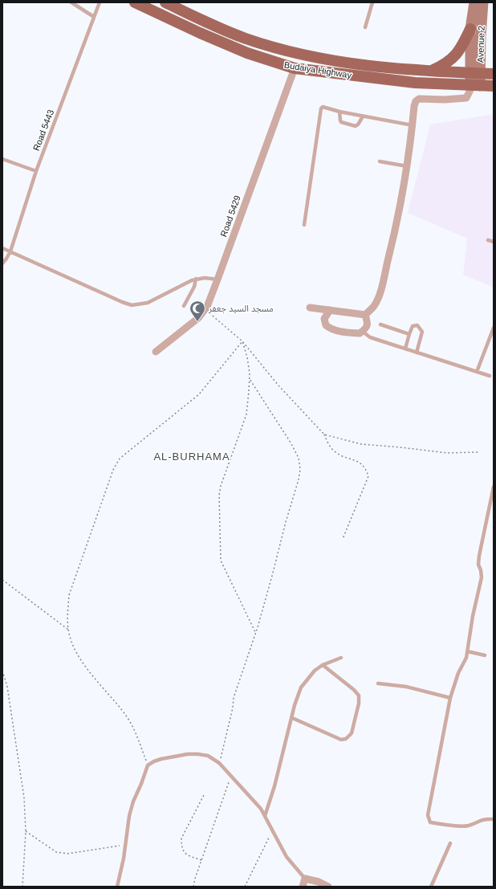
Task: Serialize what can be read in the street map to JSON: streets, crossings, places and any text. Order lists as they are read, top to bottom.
{
  "streets": {
    "main road": ["Avenue 2", "Budaiya Highway"],
    "street": ["Road 5429"],
    "lane": ["Road 5443"]
  },
  "crossings": [
    ["Avenue 2", "Budaiya Highway"],
    ["Budaiya Highway", "Road 5429"]
  ],
  "districts": ["AL-BURHAMA"],
  "places": {
    "mosque": ["مسجد السيد جعفر"]
  }
}
